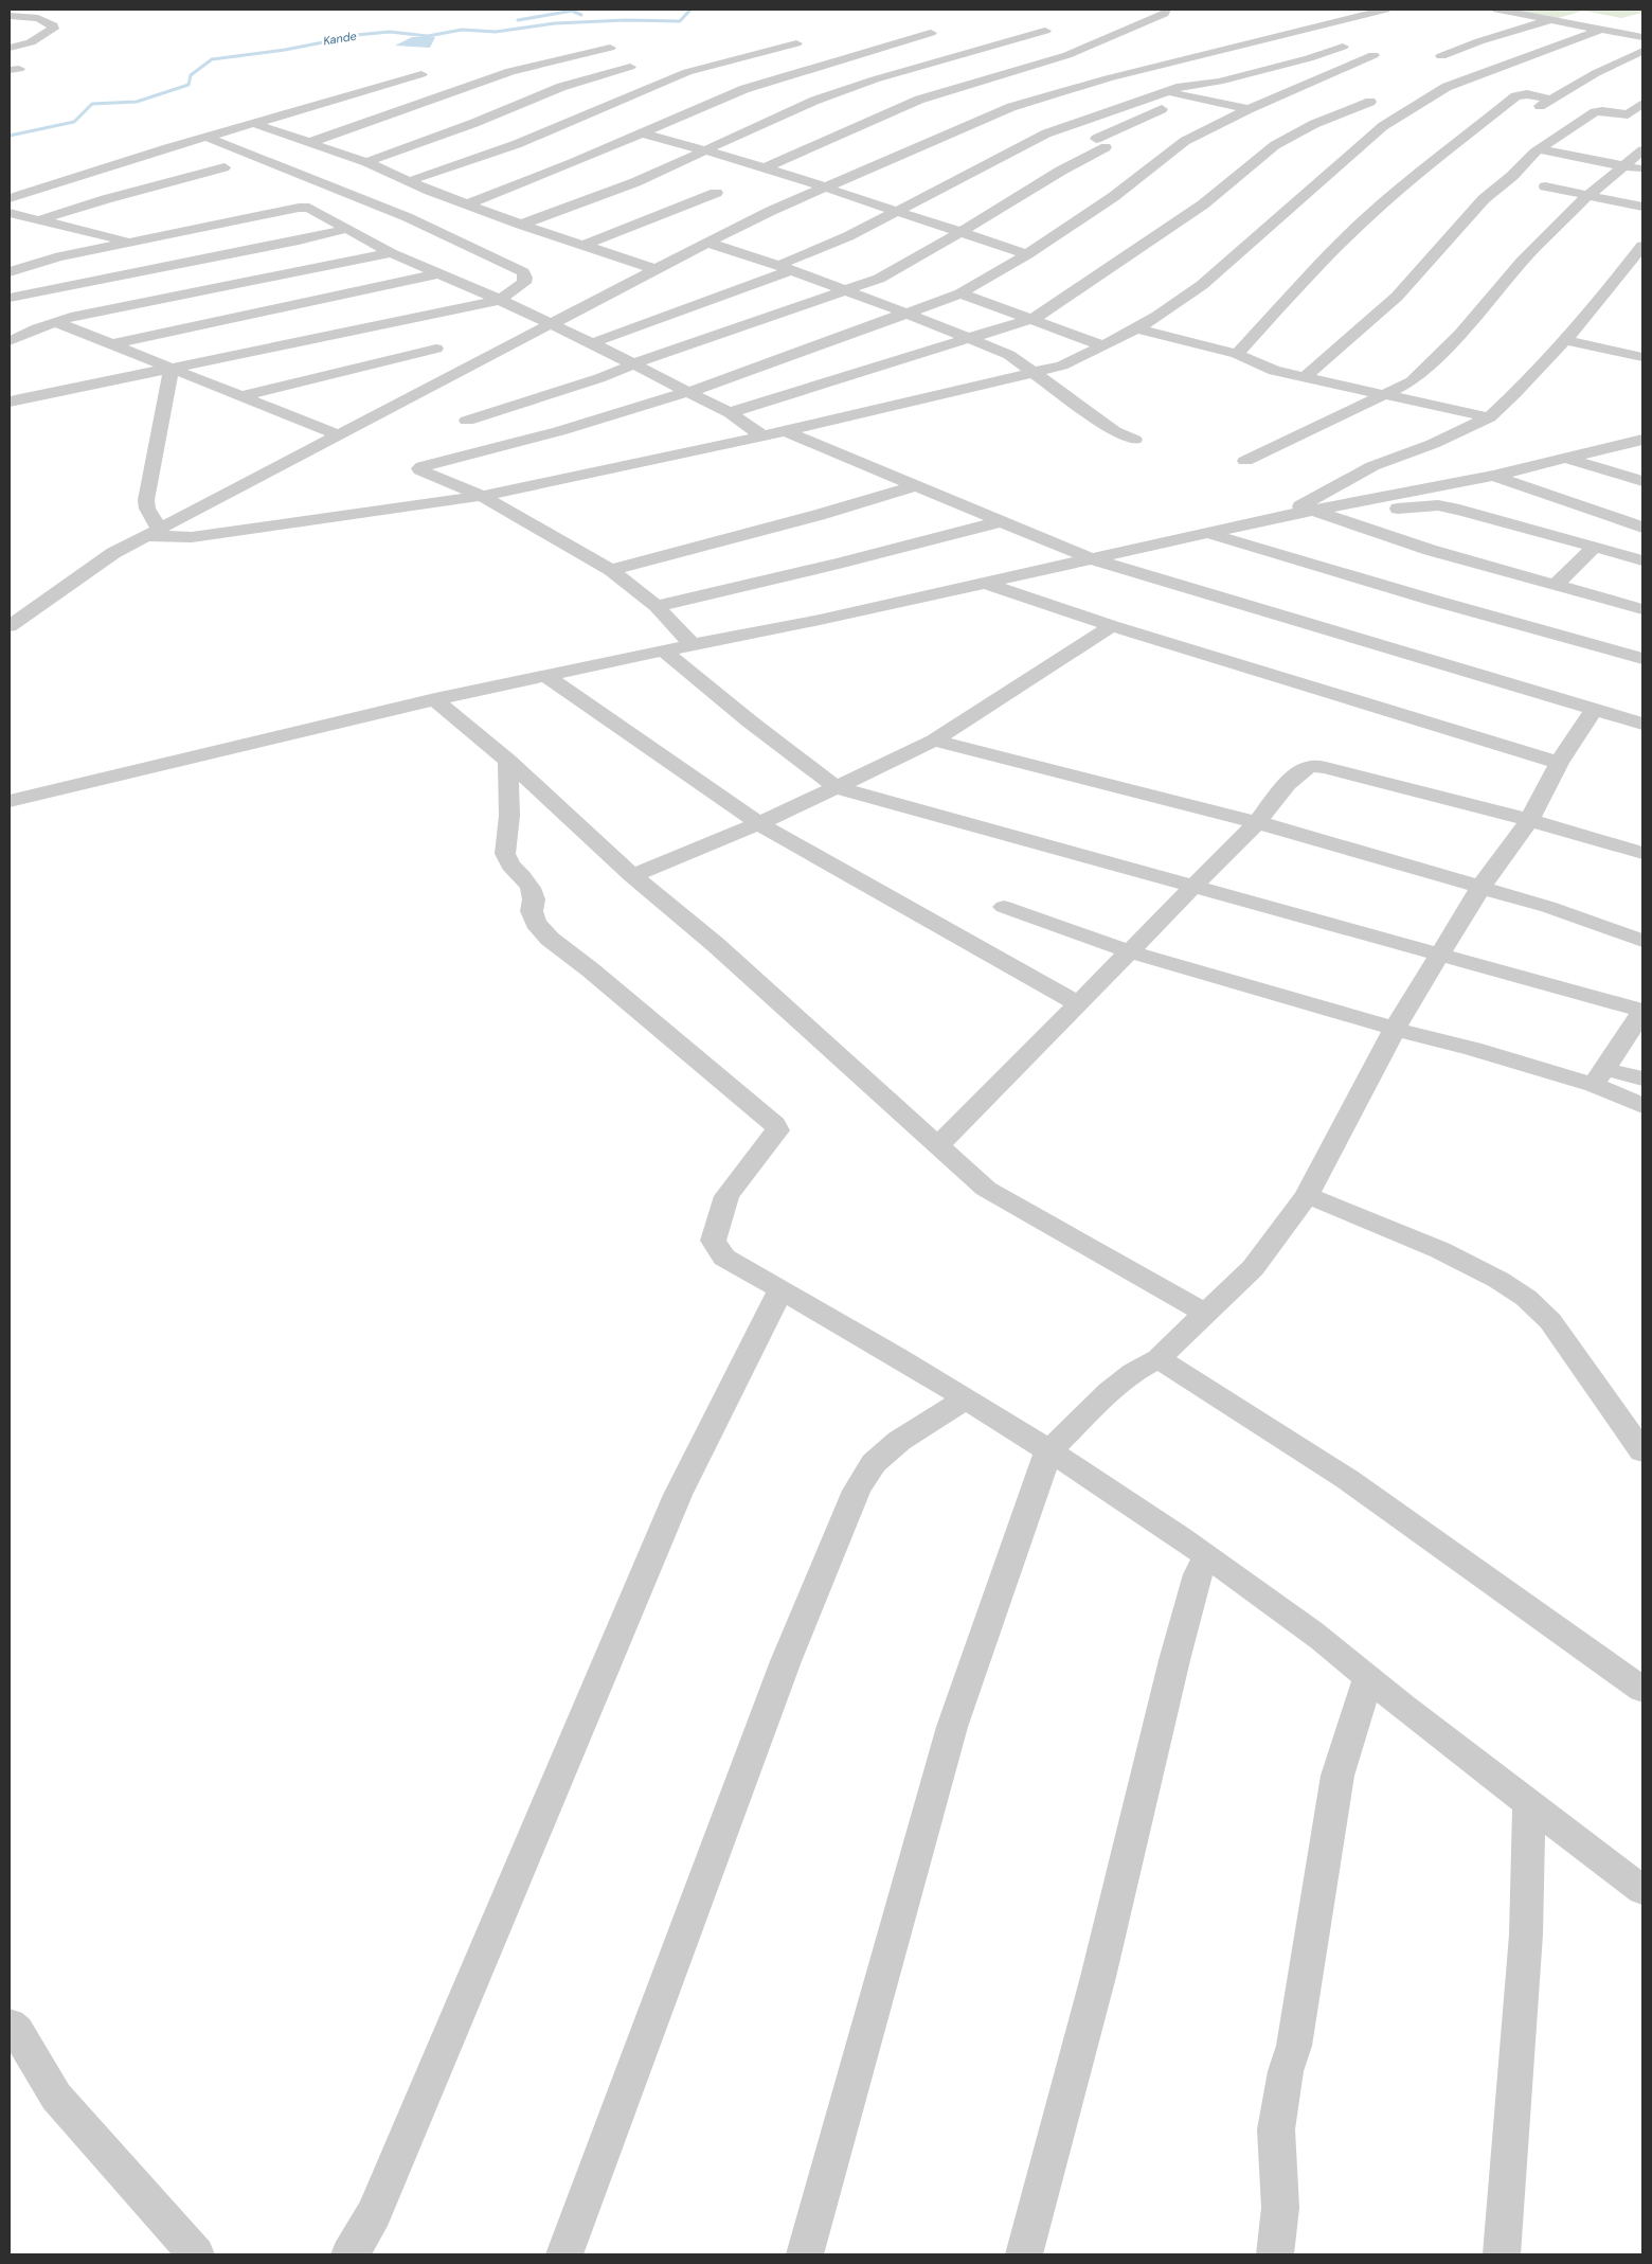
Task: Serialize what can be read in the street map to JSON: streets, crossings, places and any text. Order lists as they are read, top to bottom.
{
  "water": ["Kande"]
}
